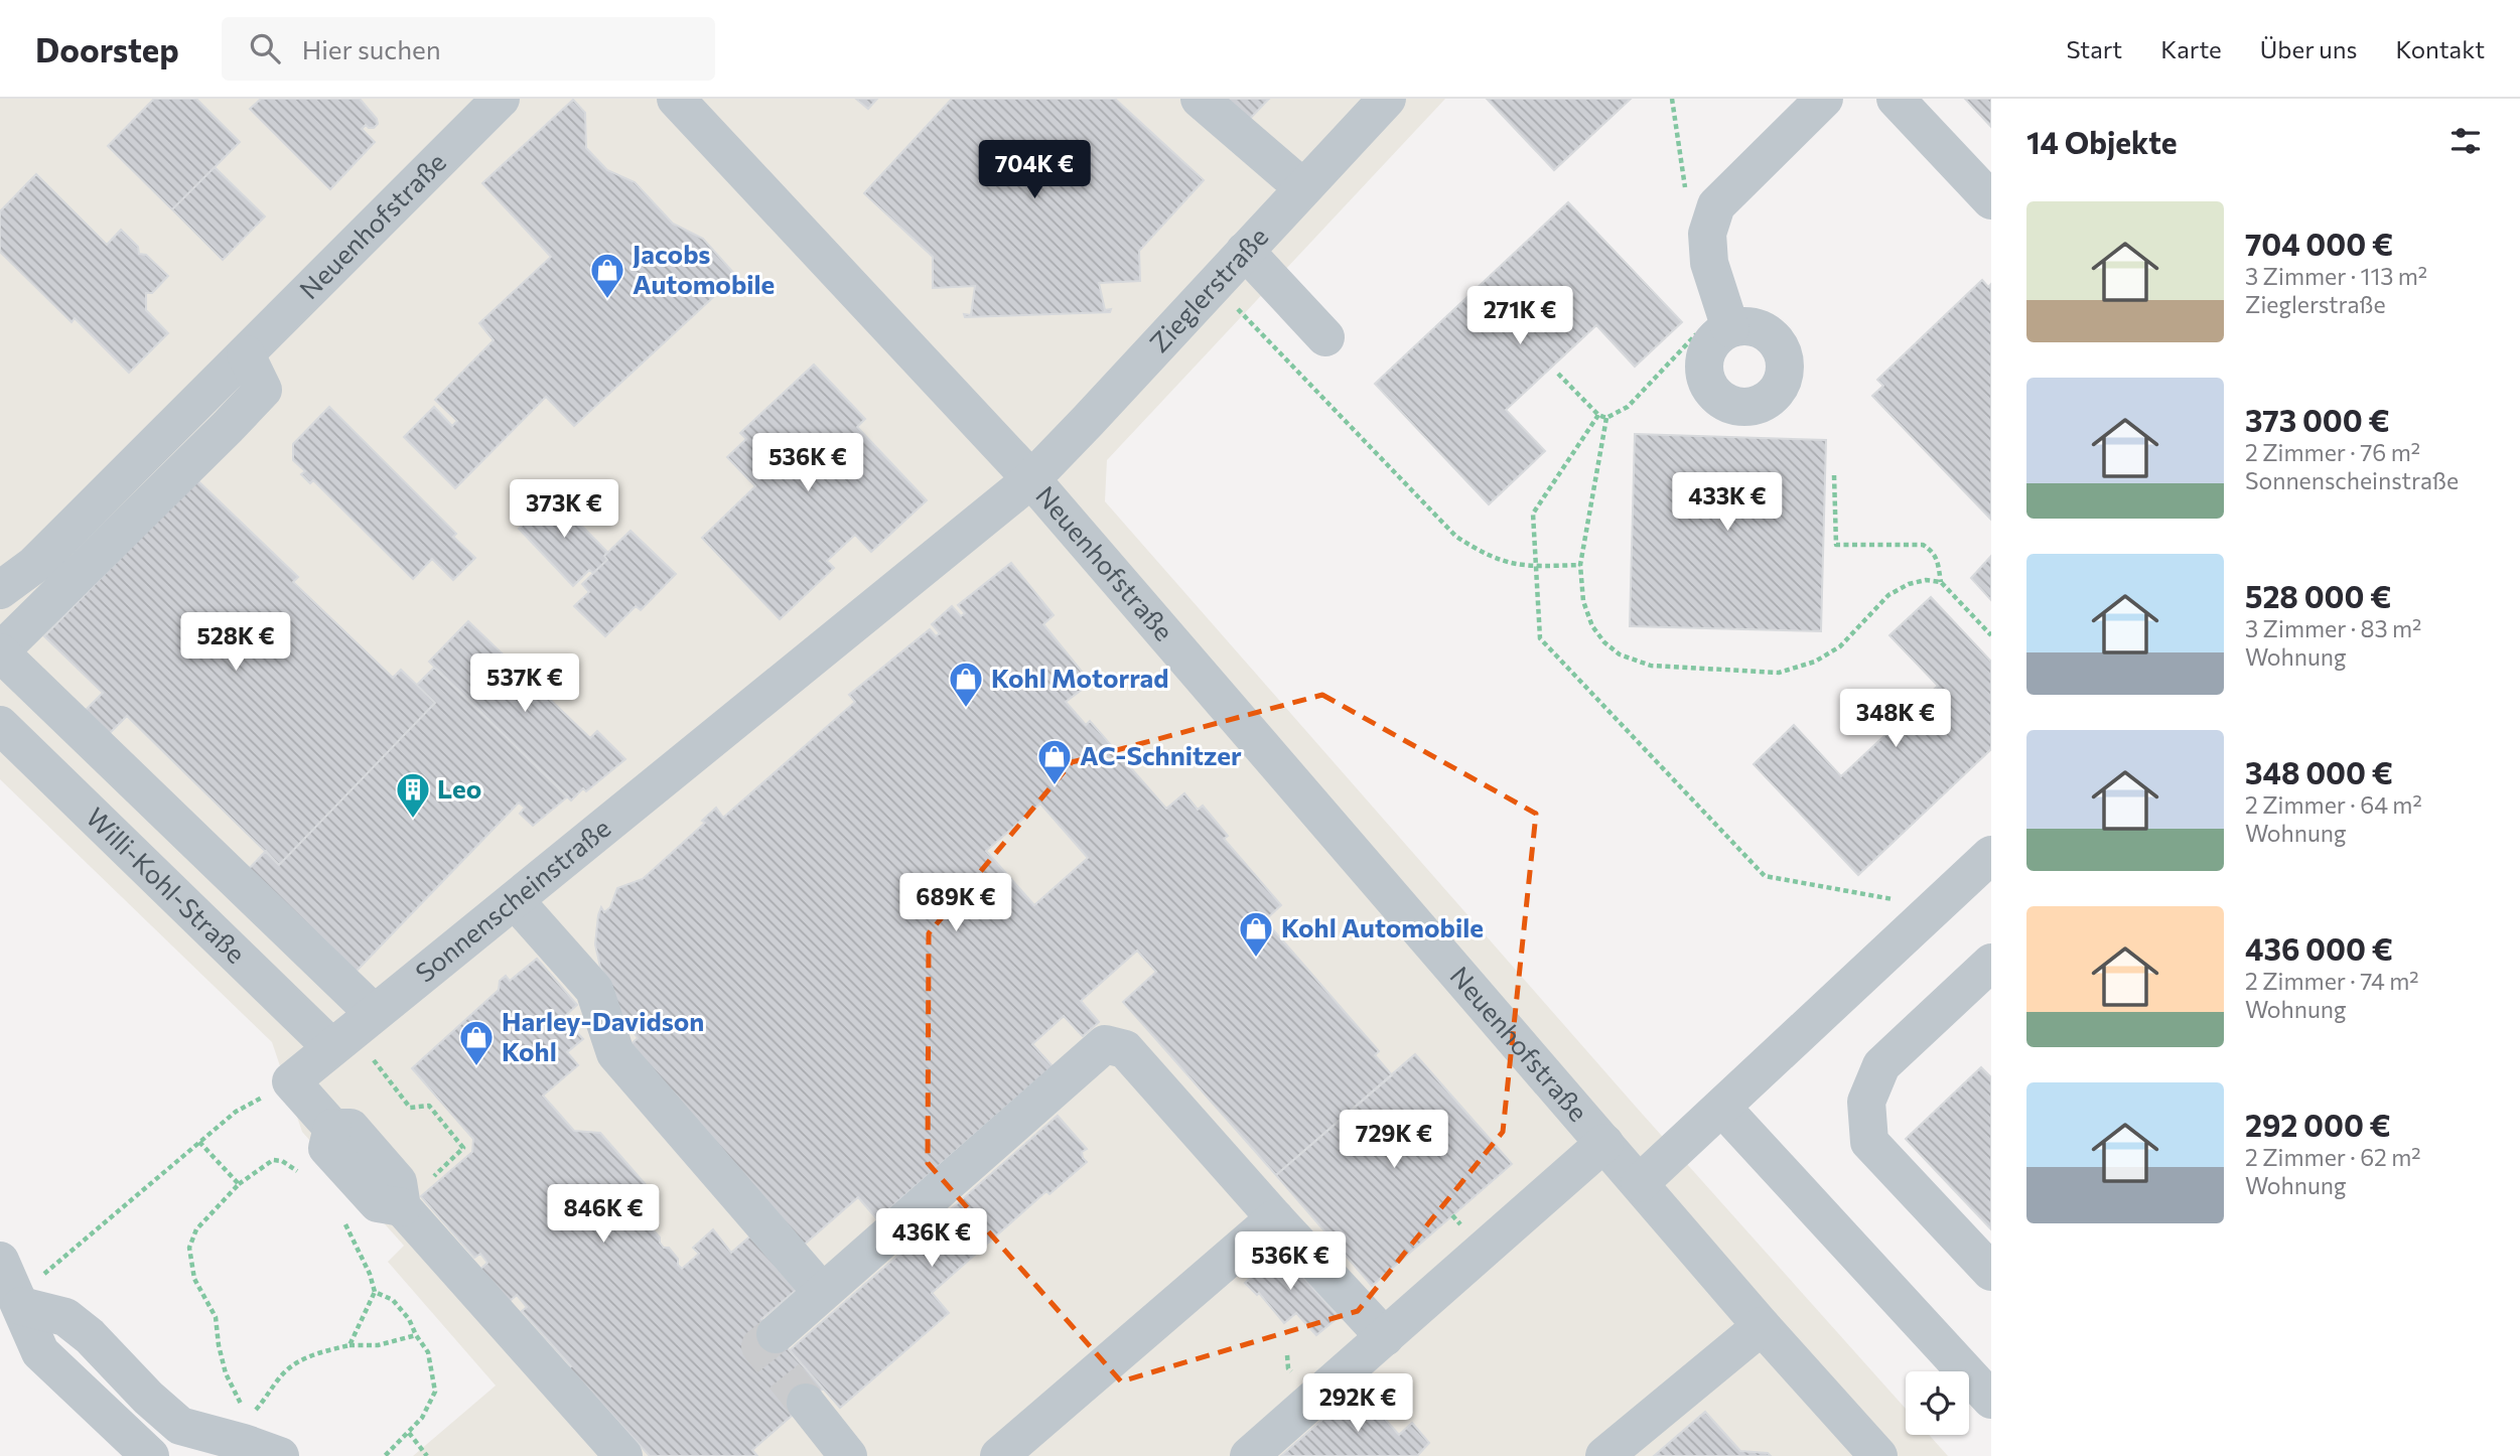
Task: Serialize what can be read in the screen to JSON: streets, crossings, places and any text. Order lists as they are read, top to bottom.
{
  "streets": {
    "street": [
      "Neuenhofstraße",
      "Zieglerstraße",
      "Willi-Kohl-Straße",
      "Sonnenscheinstraße"
    ]
  },
  "crossings": [
    ["Neuenhofstraße", "Zieglerstraße"],
    ["Neuenhofstraße", "Sonnenscheinstraße"],
    ["Zieglerstraße", "Sonnenscheinstraße"],
    ["Willi-Kohl-Straße", "Sonnenscheinstraße"]
  ],
  "places": {
    "shop": [
      "Jacobs Automobile",
      "Kohl Motorrad",
      "AC-Schnitzer",
      "Kohl Automobile",
      "Harley-Davidson Kohl"
    ],
    "building": ["Leo"]
  },
  "page": {
    "header": "Doorstep",
    "search": "Hier suchen",
    "nav": [
      "Start",
      "Karte",
      "Über uns",
      "Kontakt"
    ],
    "heading": "14 Objekte",
    "price": [
      "704K €",
      "271K €",
      "536K €",
      "433K €",
      "373K €",
      "528K €",
      "537K €",
      "348K €",
      "689K €",
      "729K €",
      "846K €",
      "436K €",
      "536K €",
      "292K €"
    ],
    "list": [
      {
        "name": "704 000 €",
        "note": "3 Zimmer · 113 m² · Zieglerstraße"
      },
      {
        "name": "373 000 €",
        "note": "2 Zimmer · 76 m² · Sonnenscheinstraße"
      },
      {
        "name": "528 000 €",
        "note": "3 Zimmer · 83 m² · Wohnung"
      },
      {
        "name": "348 000 €",
        "note": "2 Zimmer · 64 m² · Wohnung"
      },
      {
        "name": "436 000 €",
        "note": "2 Zimmer · 74 m² · Wohnung"
      },
      {
        "name": "292 000 €",
        "note": "2 Zimmer · 62 m² · Wohnung"
      }
    ]
  }
}
